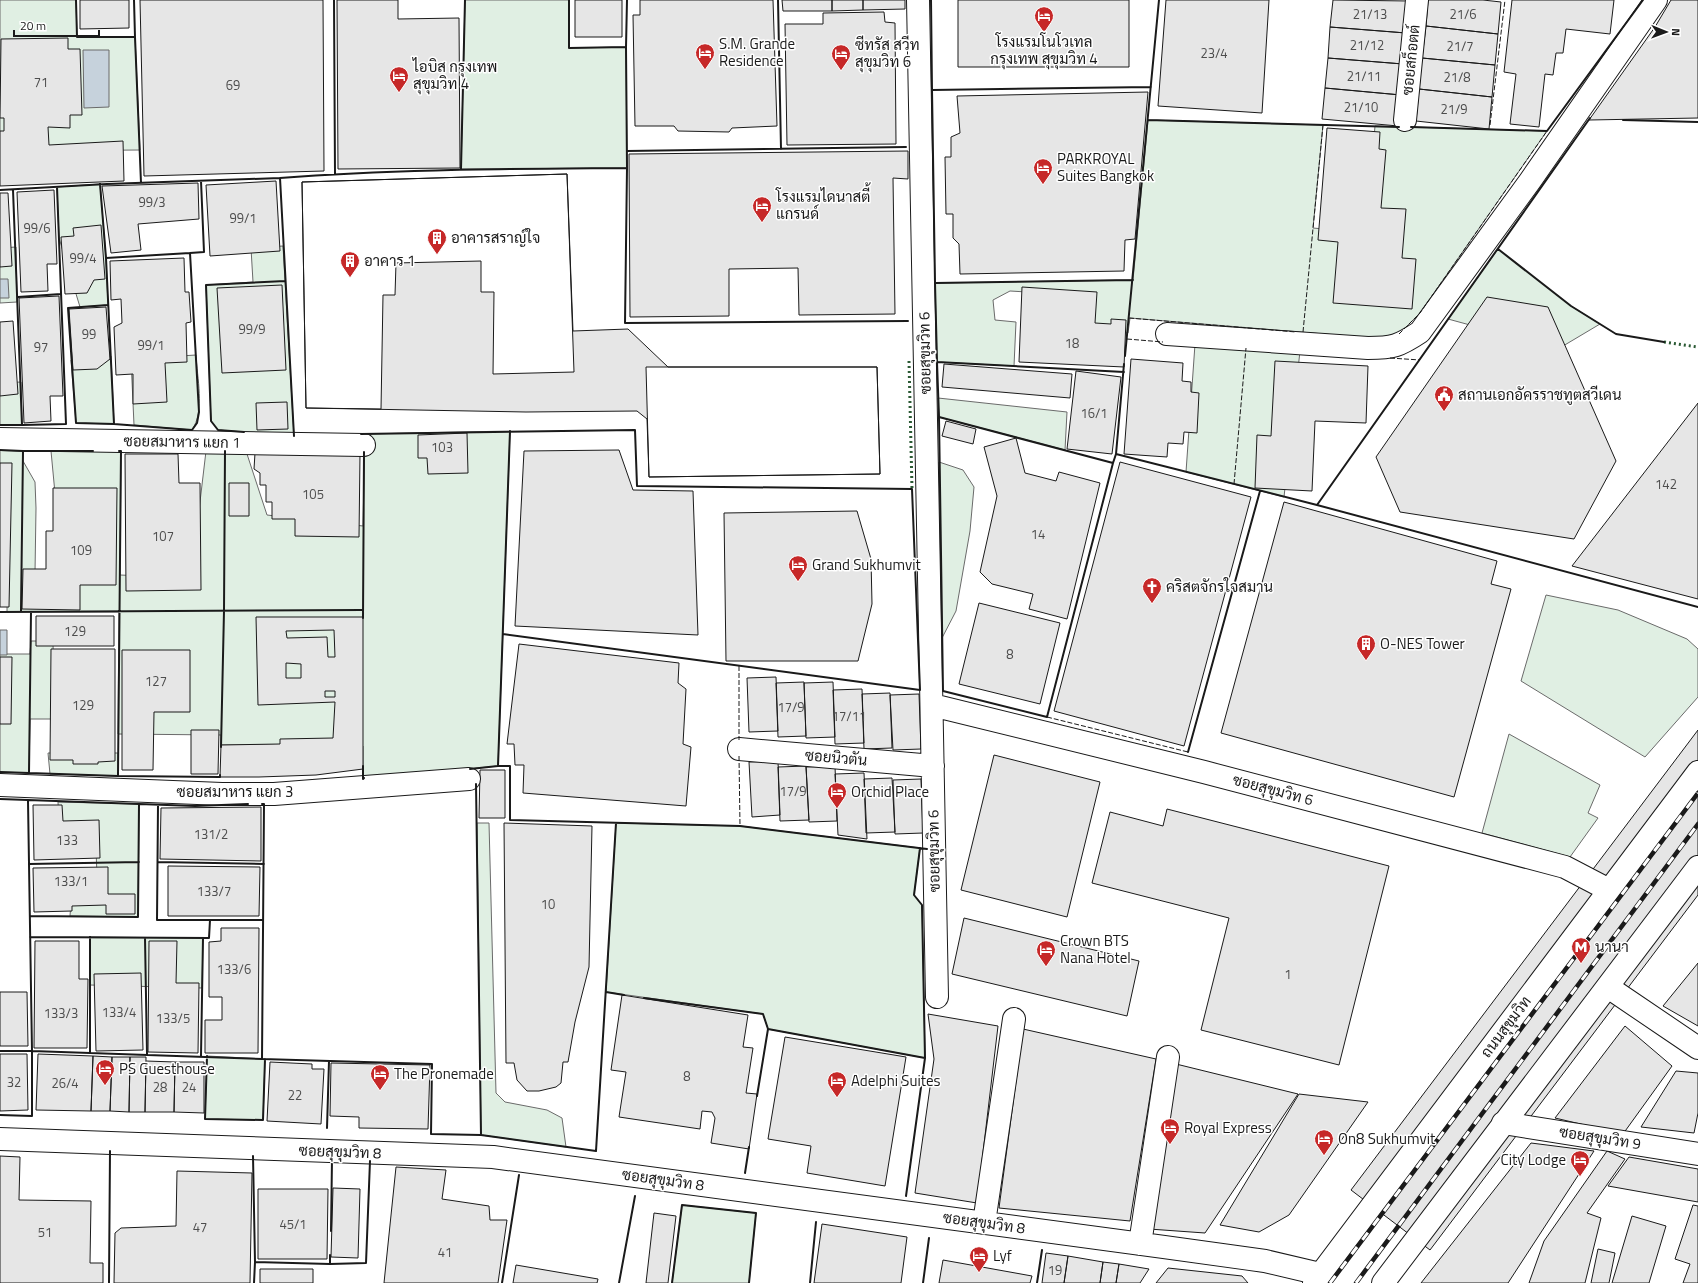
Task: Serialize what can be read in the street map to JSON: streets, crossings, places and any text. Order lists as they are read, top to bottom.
{
  "streets": {
    "street": [
      "ซอยสก็อตต์",
      "ซอยสุขุมวิท 6",
      "ซอยสมาหาร แยก 1",
      "ซอยนิวตัน",
      "ซอยสมาหาร แยก 3",
      "ถนนสุขุมวิท",
      "ซอยสุขุมวิท 9",
      "ซอยสุขุมวิท 8"
    ]
  },
  "crossings": [
    ["ซอยสุขุมวิท 6", "ซอยนิวตัน"],
    ["ซอยสุขุมวิท 6", "ถนนสุขุมวิท"],
    ["ถนนสุขุมวิท", "ซอยสุขุมวิท 8"]
  ],
  "places": {
    "hotel": [
      "โรงแรมโนโวเทล กรุงเทพ สุขุมวิท 4",
      "S.M. Grande Residence",
      "ซีทรัส สวีท สุขุมวิท 6",
      "ไอบิส กรุงเทพ สุขุมวิท 4",
      "PARKROYAL Suites Bangkok",
      "โรงแรมไดนาสตี้ แกรนด์",
      "Grand Sukhumvit",
      "Orchid Place",
      "Crown BTS Nana Hotel",
      "PS Guesthouse",
      "The Pronemade",
      "Adelphi Suites",
      "Royal Express",
      "On8 Sukhumvit",
      "City Lodge",
      "Lyf"
    ],
    "building": ["อาคารสราญ์ใจ", "อาคาร 1", "O-NES Tower"],
    "public building": ["สถานเอกอัครราชทูตสวีเดน"],
    "church": ["คริสตจักรใจสมาน"],
    "metro station": ["นานา"]
  },
  "house_numbers": [
    "21/13",
    "21/6",
    "21/12",
    "21/7",
    "23/4",
    "21/11",
    "21/8",
    "71",
    "69",
    "21/10",
    "21/9",
    "99/3",
    "99/1",
    "99/6",
    "99/4",
    "99/9",
    "99",
    "18",
    "99/1",
    "97",
    "16/1",
    "103",
    "142",
    "105",
    "14",
    "107",
    "109",
    "129",
    "8",
    "127",
    "129",
    "17/9",
    "17/11",
    "17/9",
    "131/2",
    "133",
    "133/1",
    "133/7",
    "10",
    "133/6",
    "1",
    "133/4",
    "133/3",
    "133/5",
    "8",
    "32",
    "26/4",
    "28",
    "24",
    "22",
    "45/1",
    "47",
    "51",
    "41",
    "19"
  ],
  "scale_bar": "20 m",
  "north": "right"
}
